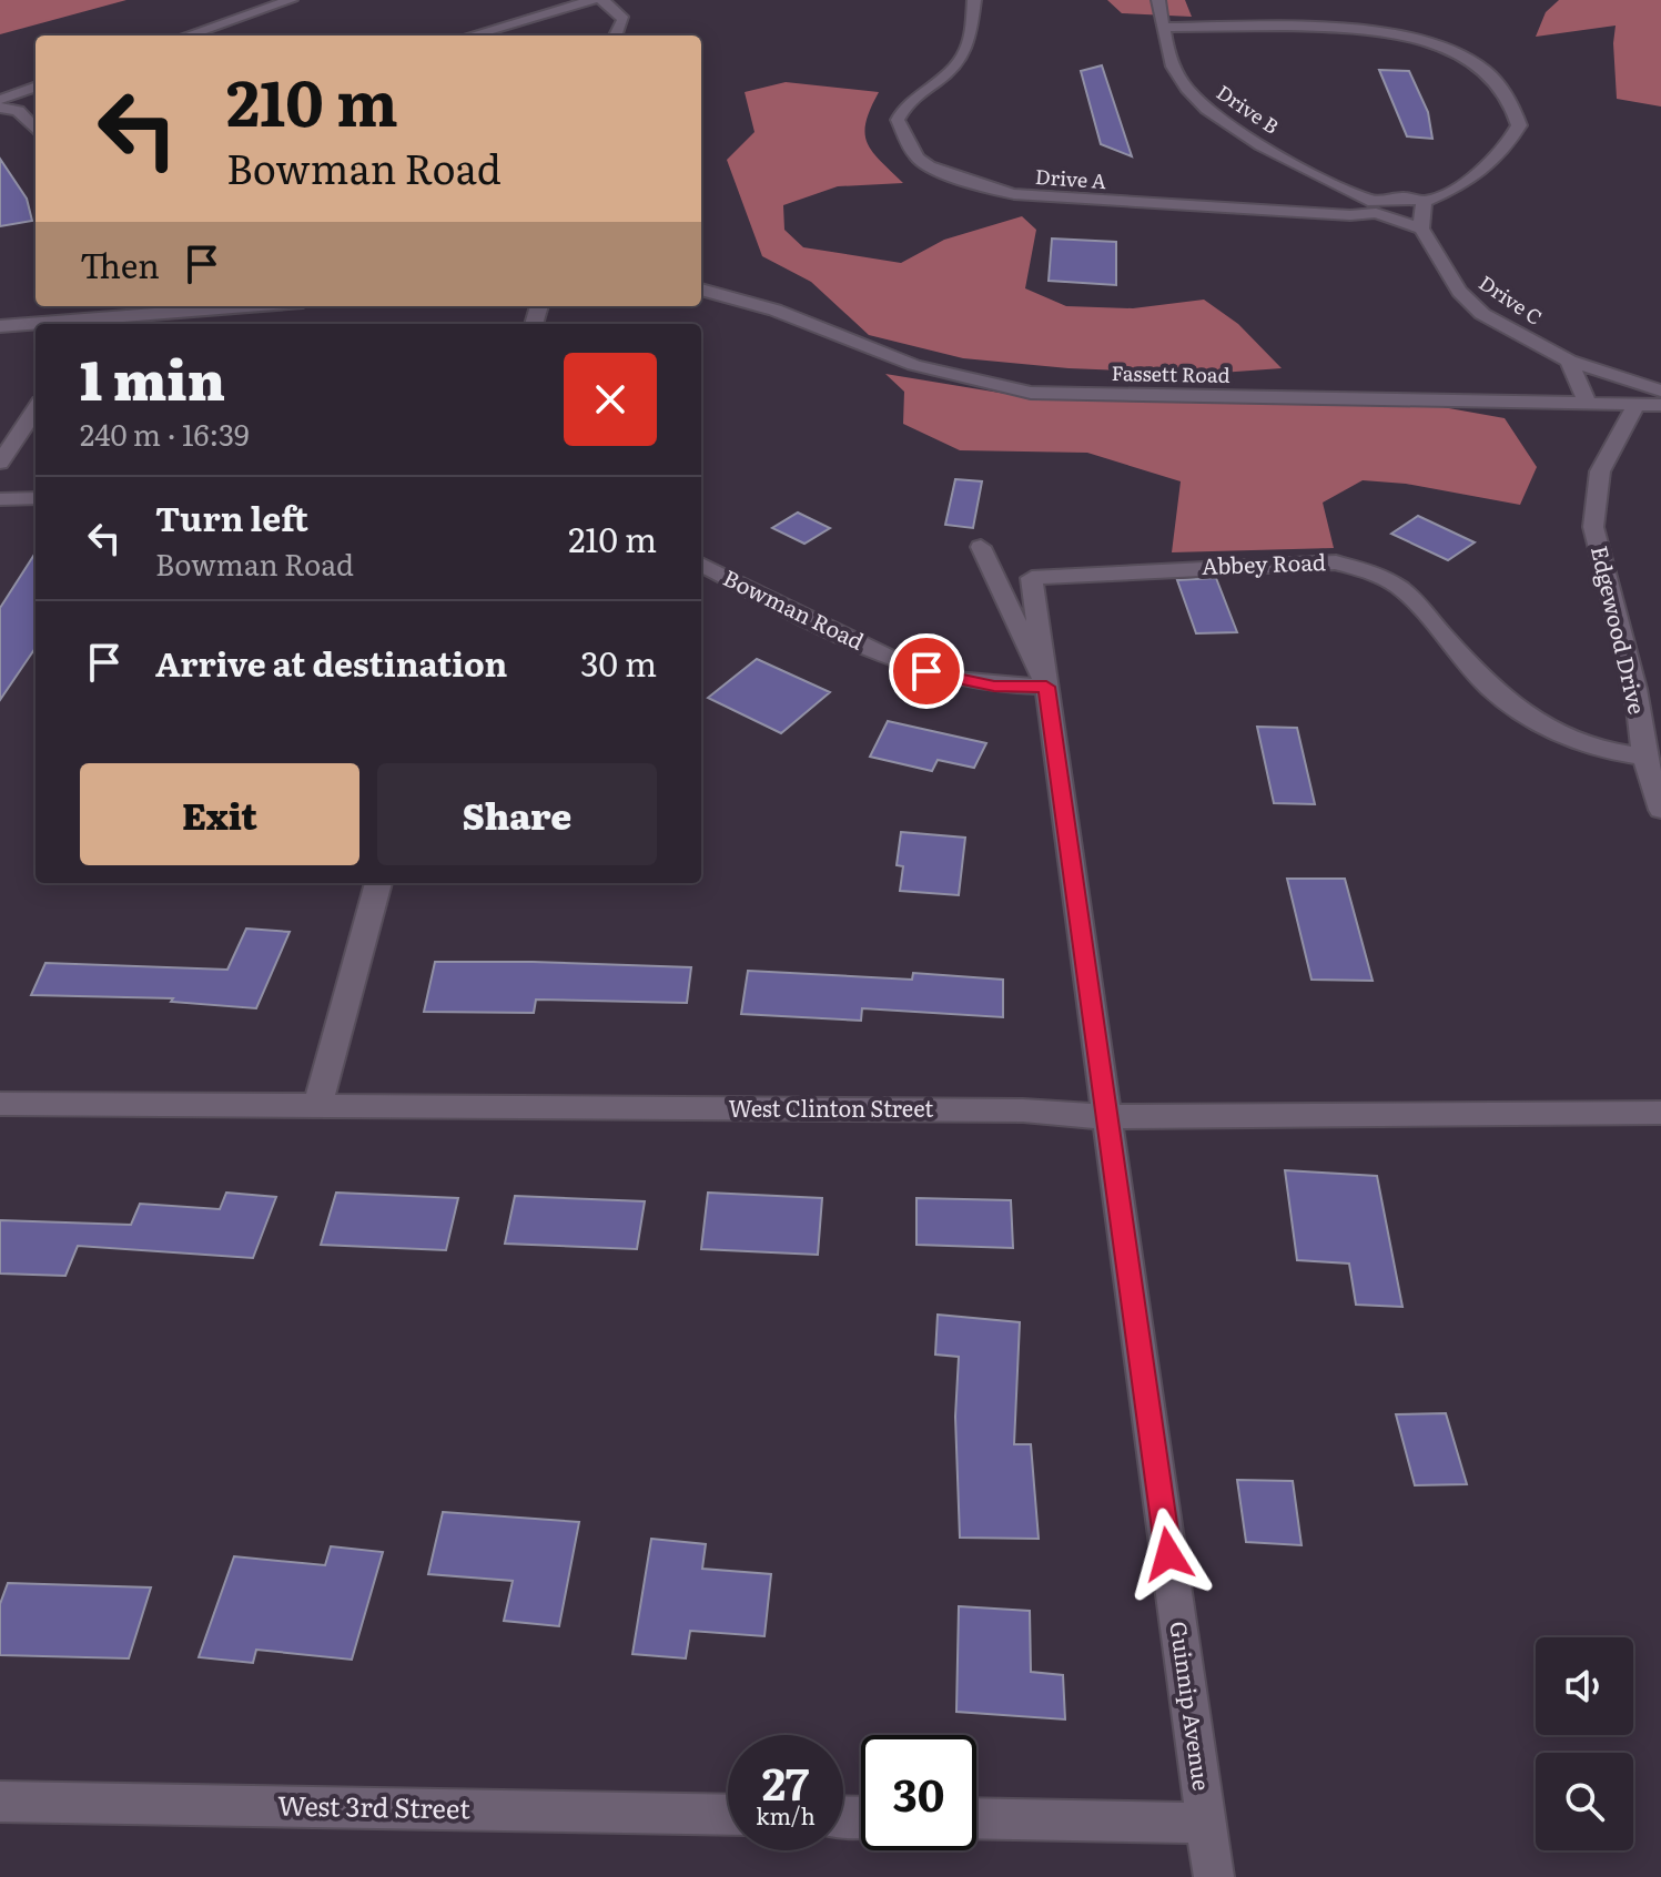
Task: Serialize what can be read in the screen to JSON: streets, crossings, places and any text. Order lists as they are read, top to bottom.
{
  "streets": {
    "street": [
      "Drive B",
      "Drive A",
      "Drive C",
      "Fassett Road",
      "Abbey Road",
      "Bowman Road",
      "Edgewood Drive",
      "West Clinton Street",
      "Guinnip Avenue",
      "West 3rd Street"
    ]
  },
  "crossings": [
    ["Drive B", "Drive A"],
    ["Drive A", "Drive C"],
    ["Fassett Road", "Edgewood Drive"],
    ["Abbey Road", "Bowman Road"],
    ["Abbey Road", "Edgewood Drive"],
    ["Abbey Road", "Guinnip Avenue"],
    ["Bowman Road", "Guinnip Avenue"],
    ["West Clinton Street", "Guinnip Avenue"]
  ],
  "page": {
    "turn": ["210 m", "Bowman Road"],
    "then": "Then",
    "heading": ["1 min", "240 m · 16:39"],
    "list": [
      {
        "name": "Turn left",
        "note": "Bowman Road",
        "value": "210 m"
      },
      {
        "name": "Arrive at destination",
        "value": "30 m"
      }
    ],
    "buttons": ["Exit", "Share"],
    "speed": "27 km/h",
    "limit": "30"
  }
}
